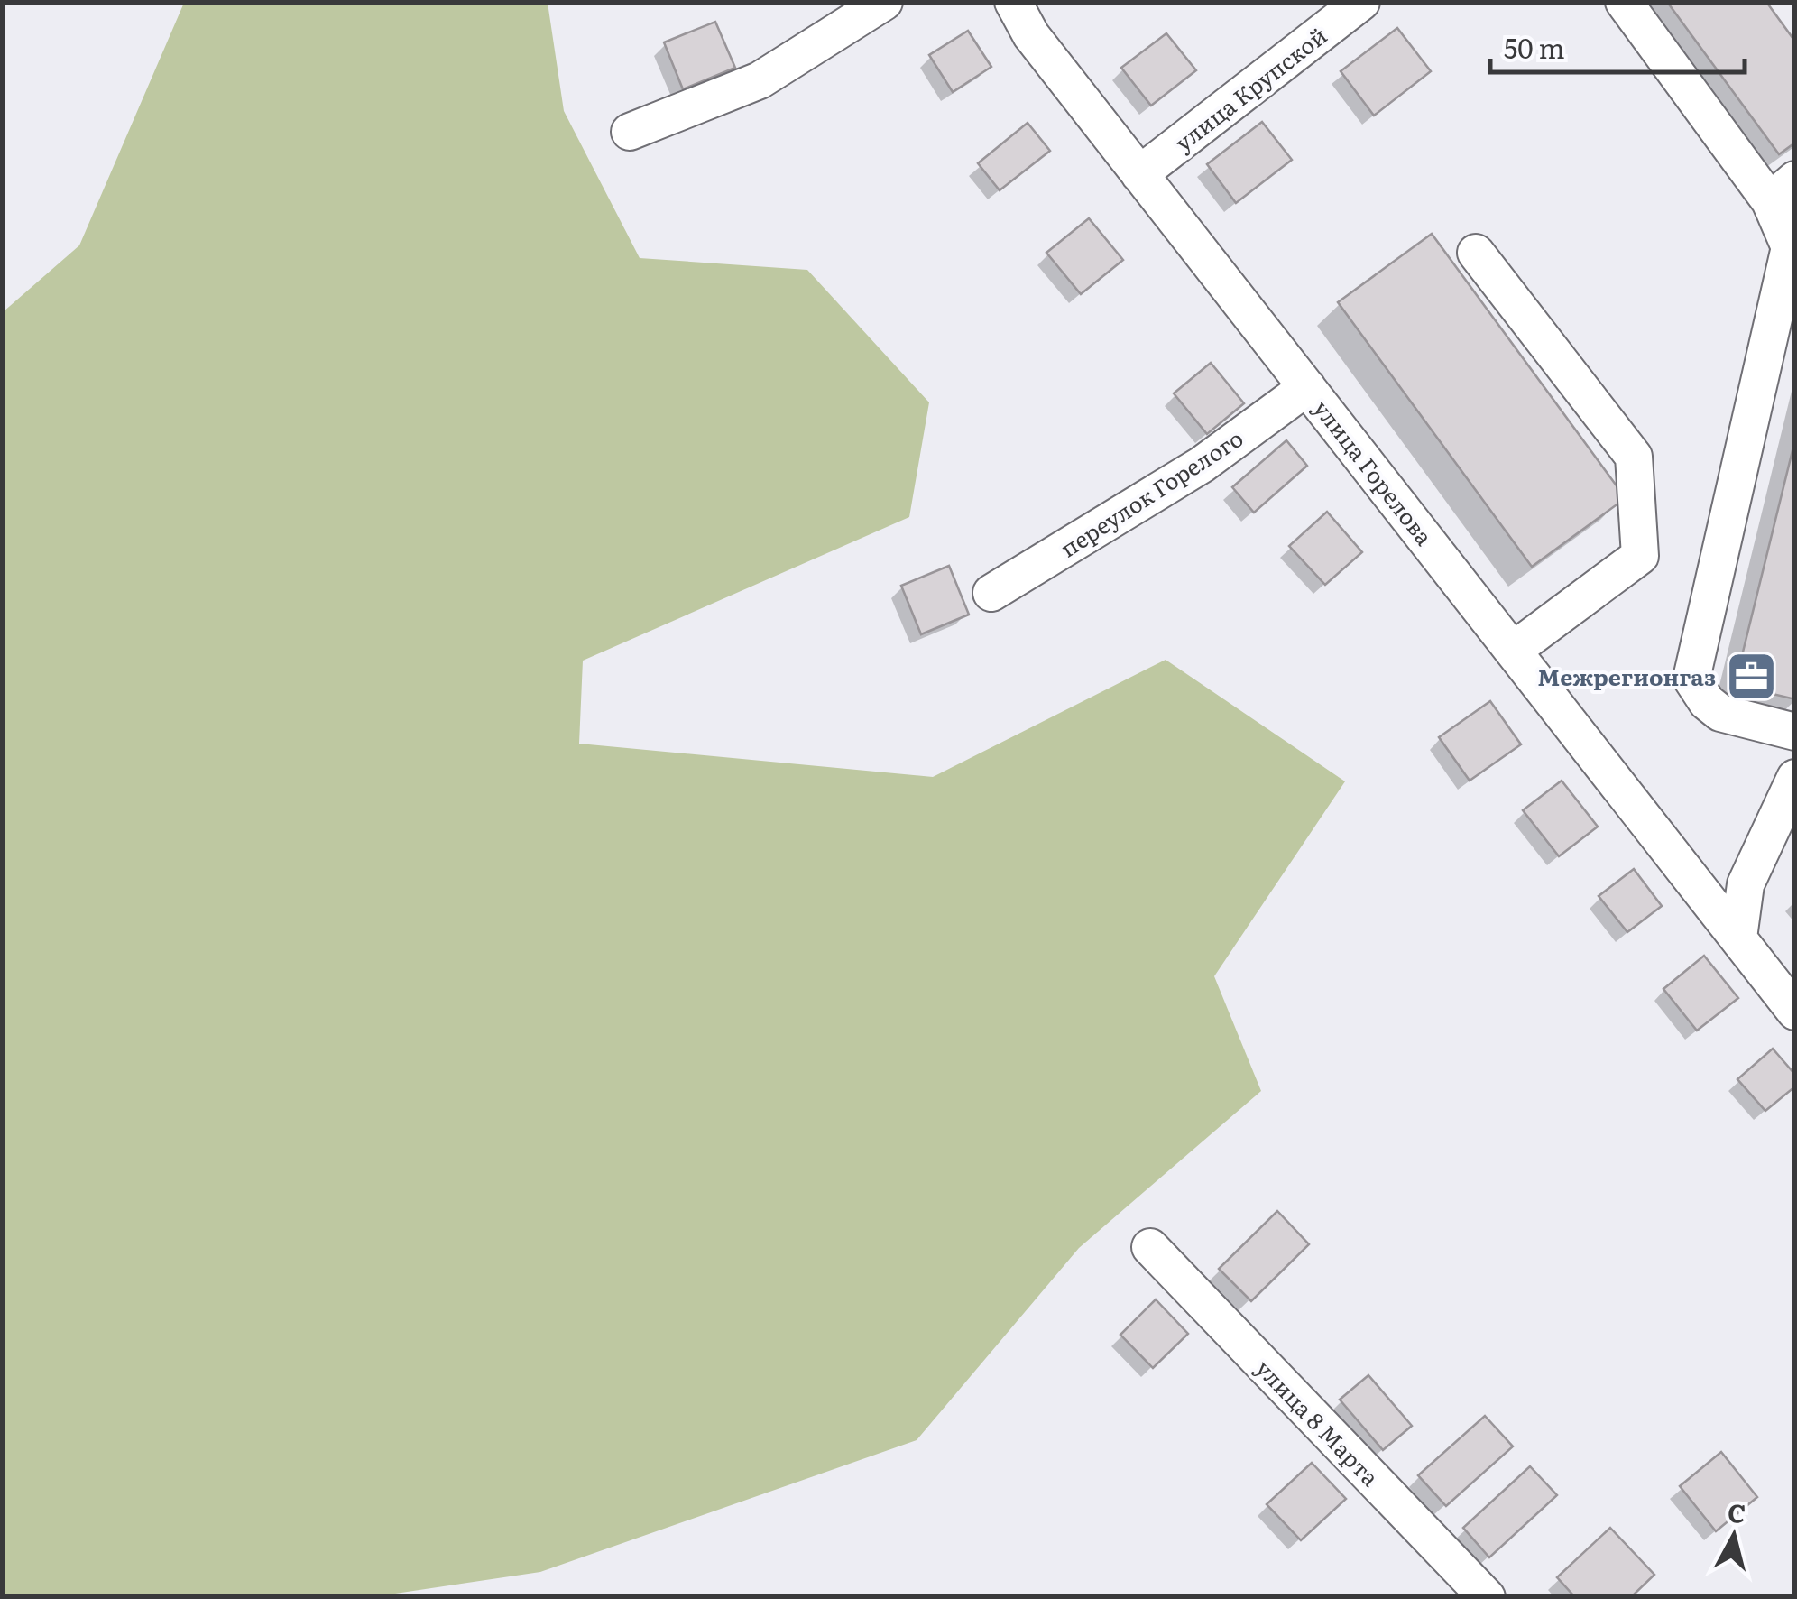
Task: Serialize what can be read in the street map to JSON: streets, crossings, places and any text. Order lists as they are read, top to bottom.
{
  "streets": {
    "street": [
      "улица Крупской",
      "улица Горелова",
      "переулок Горелого",
      "улица 8 Марта"
    ]
  },
  "crossings": [
    ["улица Крупской", "улица Горелова"],
    ["улица Горелова", "переулок Горелого"]
  ],
  "places": {
    "office": ["Межрегионгаз"]
  },
  "scale_bar": "50 m",
  "north": "top"
}
